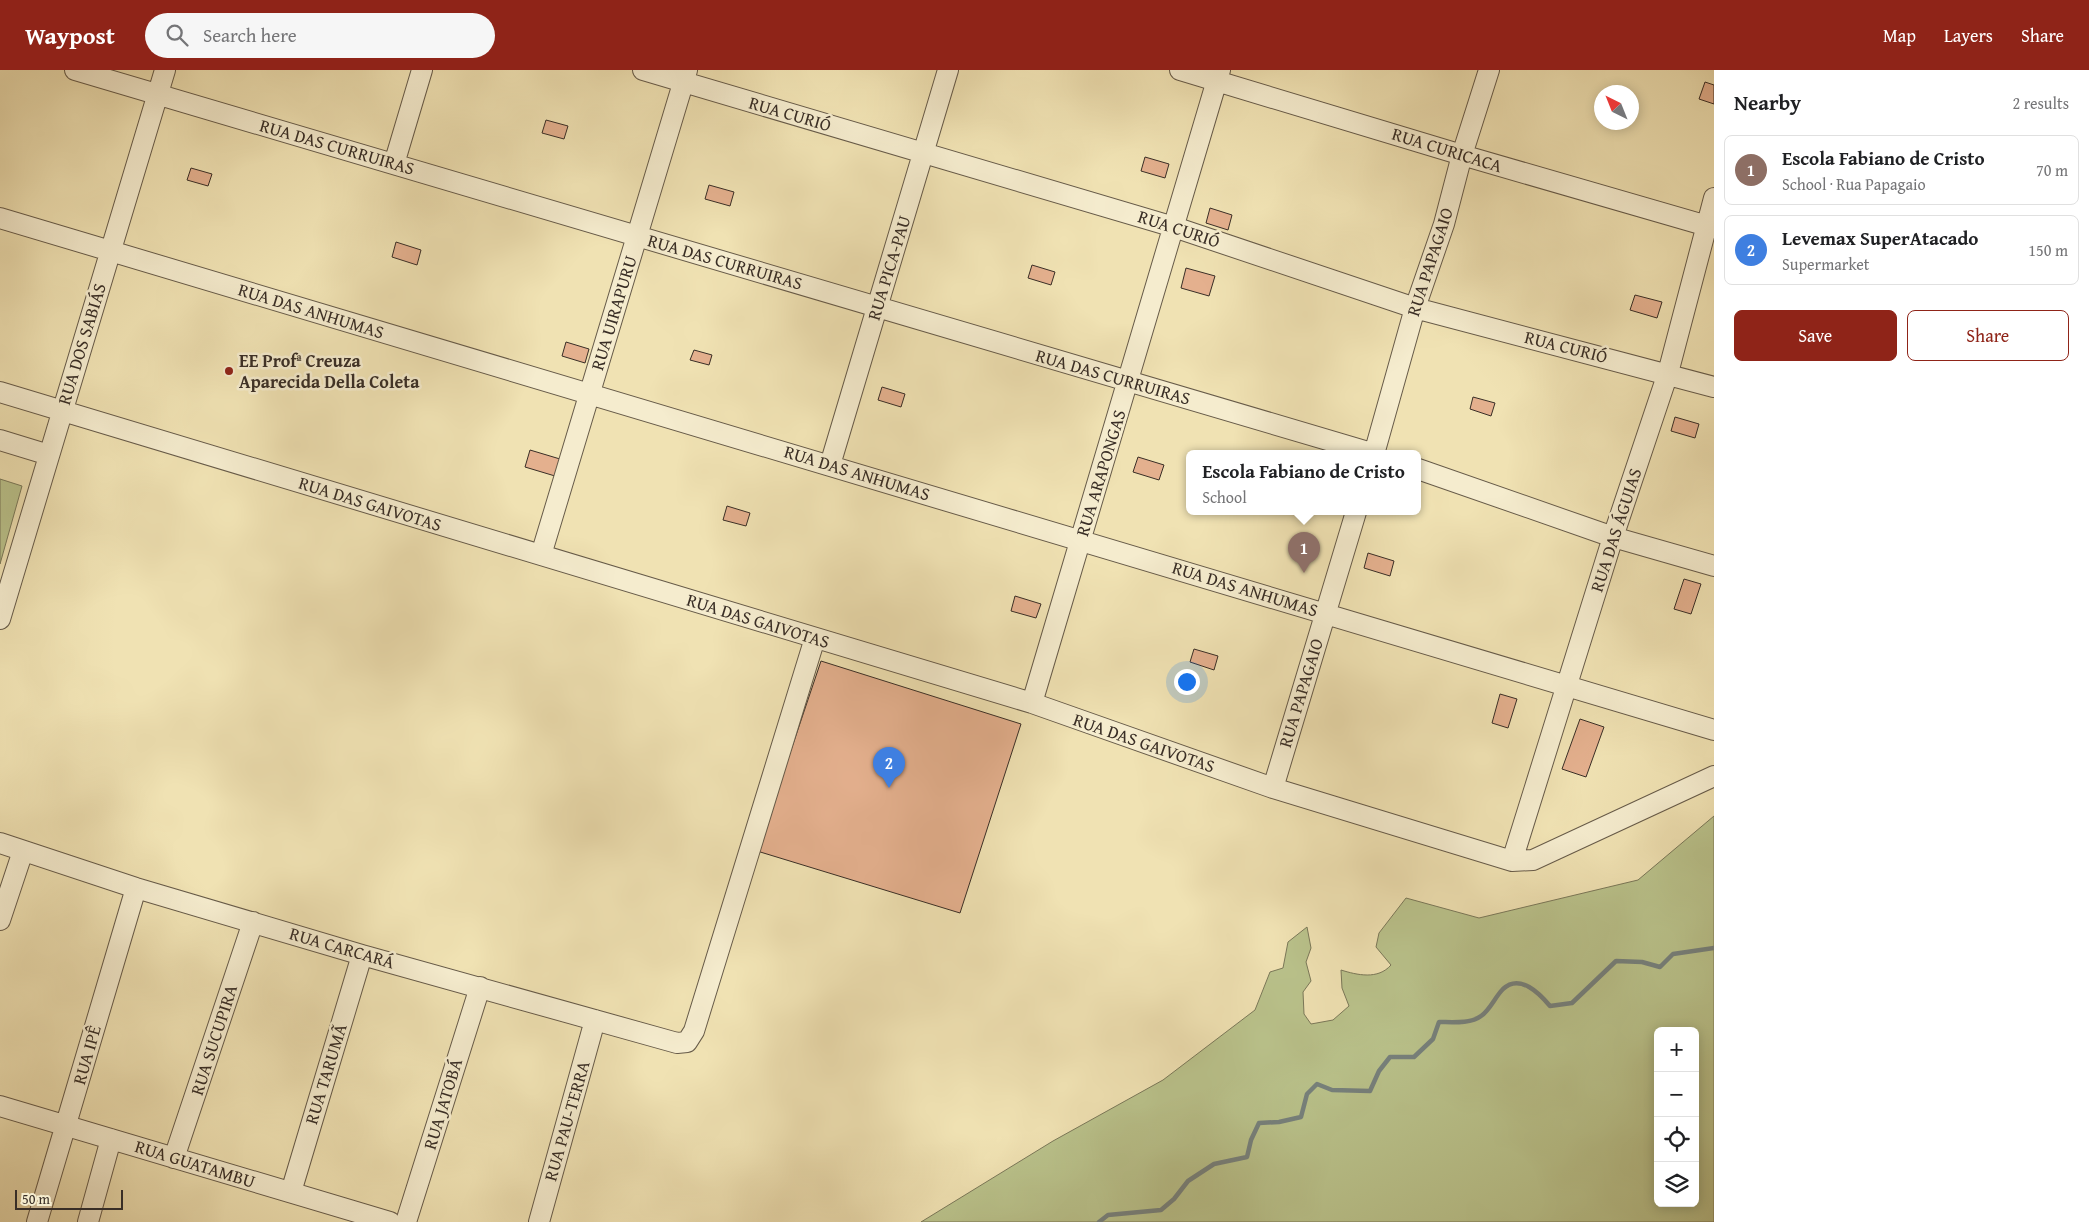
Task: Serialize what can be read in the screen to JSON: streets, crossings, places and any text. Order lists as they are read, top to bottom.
{
  "streets": {
    "street": [
      "RUA CURIÓ",
      "RUA DAS CURRUIRAS",
      "RUA CURICACA",
      "RUA PAPAGAIO",
      "RUA PICA-PAU",
      "RUA DAS ANHUMAS",
      "RUA UIRAPURU",
      "RUA DOS SABIÁS",
      "RUA ARAPONGAS",
      "RUA DAS GAIVOTAS",
      "RUA DAS ÁGUIAS",
      "RUA CARCARÁ",
      "RUA SUCUPIRA",
      "RUA IPÊ",
      "RUA TARUMÃ",
      "RUA JATOBÁ",
      "RUA PAU-TERRA",
      "RUA GUATAMBU"
    ]
  },
  "crossings": [
    ["RUA CURIÓ", "RUA PAPAGAIO"],
    ["RUA CURIÓ", "RUA PICA-PAU"],
    ["RUA CURIÓ", "RUA UIRAPURU"],
    ["RUA CURIÓ", "RUA ARAPONGAS"],
    ["RUA CURIÓ", "RUA DAS ÁGUIAS"],
    ["RUA DAS CURRUIRAS", "RUA PICA-PAU"],
    ["RUA DAS CURRUIRAS", "RUA UIRAPURU"],
    ["RUA DAS CURRUIRAS", "RUA DOS SABIÁS"],
    ["RUA DAS CURRUIRAS", "RUA ARAPONGAS"],
    ["RUA CURICACA", "RUA PAPAGAIO"],
    ["RUA CURICACA", "RUA ARAPONGAS"],
    ["RUA CURICACA", "RUA DAS ÁGUIAS"],
    ["RUA PAPAGAIO", "RUA DAS ANHUMAS"],
    ["RUA PAPAGAIO", "RUA DAS GAIVOTAS"],
    ["RUA PICA-PAU", "RUA DAS ANHUMAS"],
    ["RUA DAS ANHUMAS", "RUA UIRAPURU"],
    ["RUA DAS ANHUMAS", "RUA DOS SABIÁS"],
    ["RUA DAS ANHUMAS", "RUA ARAPONGAS"],
    ["RUA DAS ANHUMAS", "RUA DAS ÁGUIAS"],
    ["RUA UIRAPURU", "RUA DAS GAIVOTAS"],
    ["RUA DOS SABIÁS", "RUA DAS GAIVOTAS"],
    ["RUA ARAPONGAS", "RUA DAS GAIVOTAS"],
    ["RUA DAS GAIVOTAS", "RUA DAS ÁGUIAS"],
    ["RUA DAS GAIVOTAS", "RUA CARCARÁ"],
    ["RUA CARCARÁ", "RUA SUCUPIRA"],
    ["RUA CARCARÁ", "RUA IPÊ"],
    ["RUA CARCARÁ", "RUA TARUMÃ"],
    ["RUA CARCARÁ", "RUA JATOBÁ"],
    ["RUA CARCARÁ", "RUA PAU-TERRA"],
    ["RUA SUCUPIRA", "RUA GUATAMBU"],
    ["RUA IPÊ", "RUA GUATAMBU"],
    ["RUA TARUMÃ", "RUA GUATAMBU"]
  ],
  "places": ["EE Profª Creuza Aparecida Della Coleta"],
  "scale_bar": "50 m",
  "north": "top left",
  "page": {
    "header": "Waypost",
    "search": "Search here",
    "nav": ["Map", "Layers", "Share"],
    "heading": ["Nearby", "2 results"],
    "list": [
      {
        "mark": "1",
        "name": "Escola Fabiano de Cristo",
        "note": "School · Rua Papagaio",
        "value": "70 m"
      },
      {
        "mark": "2",
        "name": "Levemax SuperAtacado",
        "note": "Supermarket",
        "value": "150 m"
      }
    ],
    "buttons": ["Save", "Share"],
    "popup": ["Escola Fabiano de Cristo", "School"],
    "pins": ["1", "2"],
    "map_buttons": ["+", "−"],
    "scale": "50 m"
  }
}
